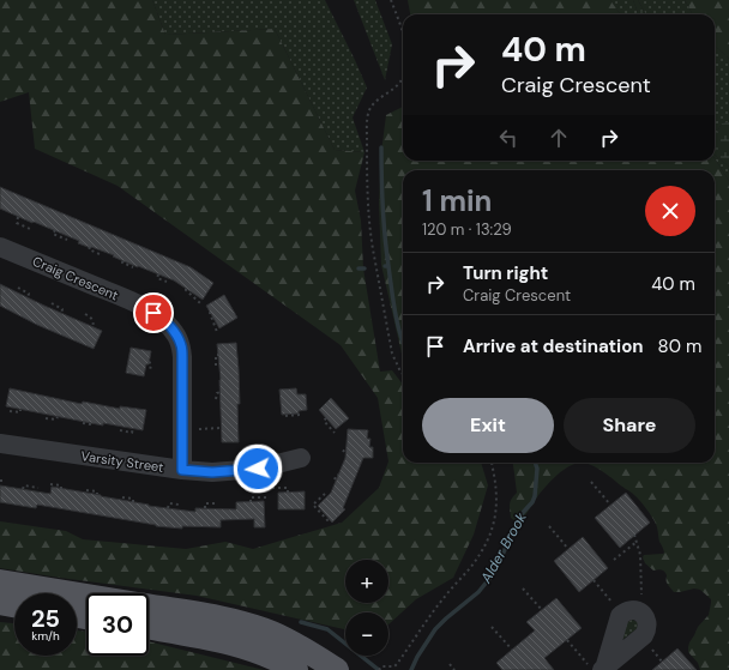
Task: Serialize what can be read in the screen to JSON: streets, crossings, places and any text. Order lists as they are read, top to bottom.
{
  "streets": {
    "street": ["Craig Crescent", "Varsity Street"]
  },
  "crossings": [
    ["Craig Crescent", "Varsity Street"]
  ],
  "water": ["Alder Brook"],
  "page": {
    "turn": ["40 m", "Craig Crescent"],
    "heading": ["1 min", "120 m · 13:29"],
    "list": [
      {
        "name": "Turn right",
        "note": "Craig Crescent",
        "value": "40 m"
      },
      {
        "name": "Arrive at destination",
        "value": "80 m"
      }
    ],
    "buttons": ["Exit", "Share"],
    "map_buttons": ["+", "−"],
    "speed": "25 km/h",
    "limit": "30"
  }
}
